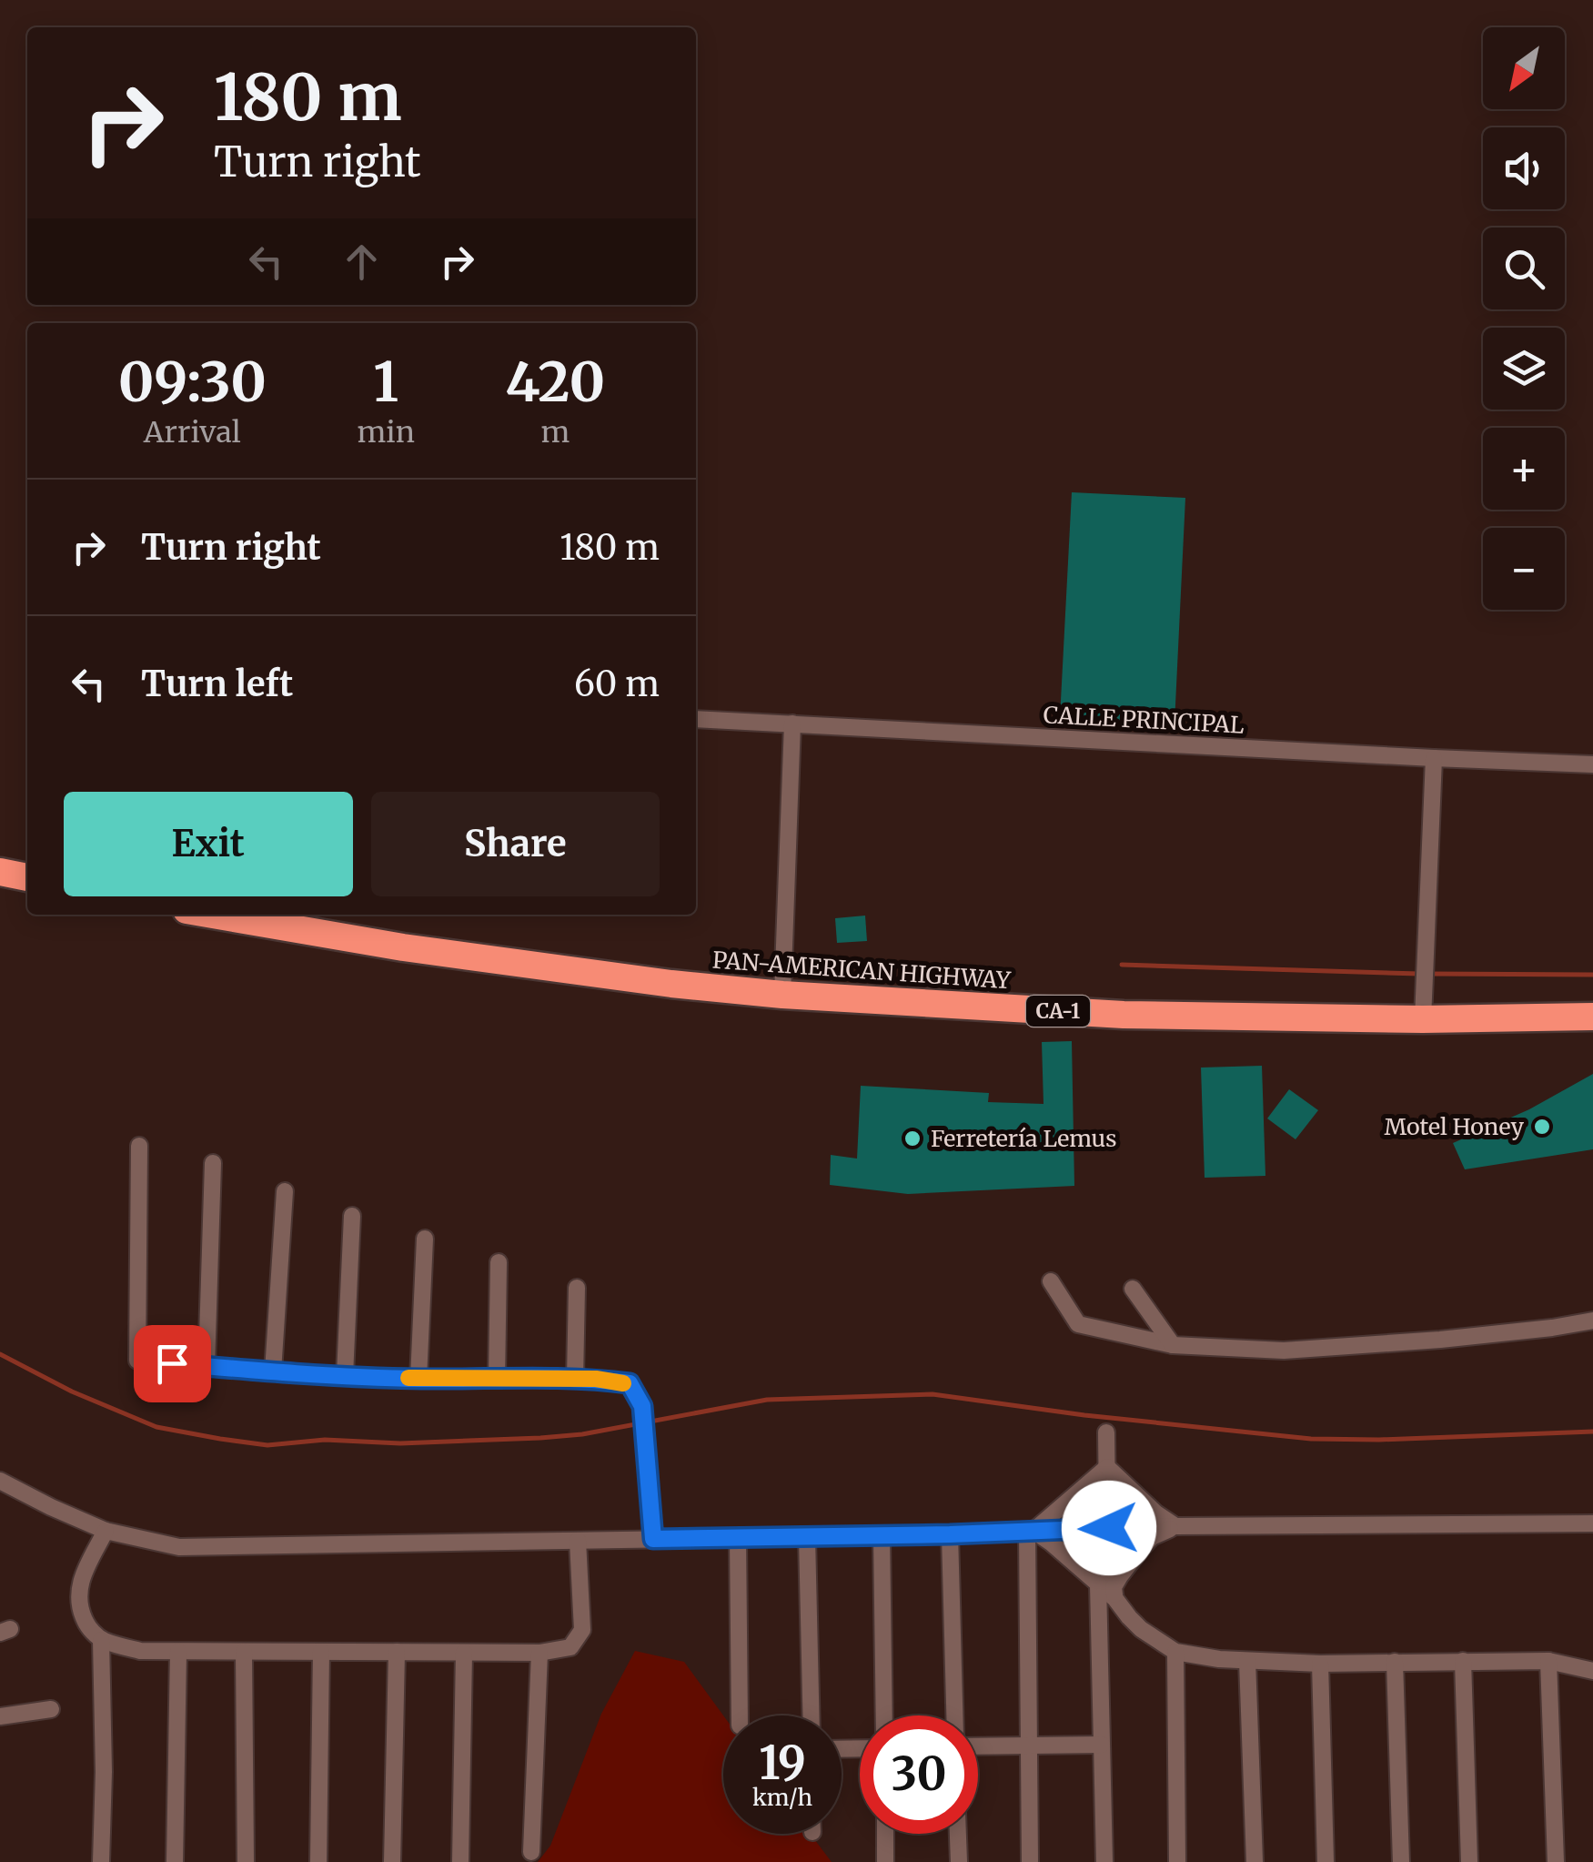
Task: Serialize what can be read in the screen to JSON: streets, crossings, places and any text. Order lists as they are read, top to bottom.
{
  "streets": {
    "highway": ["PAN-AMERICAN HIGHWAY", "CA-1"],
    "street": ["CALLE PRINCIPAL"]
  },
  "places": ["Motel Honey", "Ferretería Lemus"],
  "north": "bottom left",
  "page": {
    "map_buttons": ["+", "−"],
    "turn": ["180 m", "Turn right"],
    "eta": [
      "09:30",
      "Arrival",
      "1",
      "min",
      "420",
      "m"
    ],
    "list": [
      {
        "name": "Turn right",
        "value": "180 m"
      },
      {
        "name": "Turn left",
        "value": "60 m"
      }
    ],
    "buttons": ["Exit", "Share"],
    "speed": "19 km/h",
    "limit": "30"
  }
}
